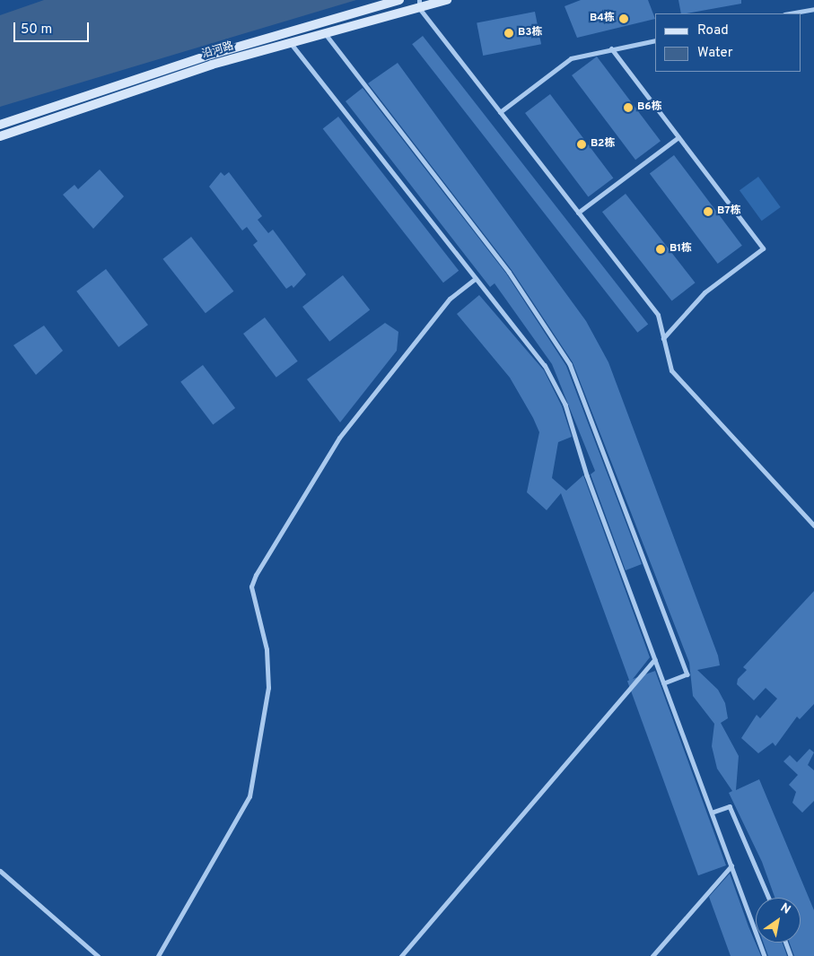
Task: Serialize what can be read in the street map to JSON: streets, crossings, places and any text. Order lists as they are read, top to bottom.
{
  "streets": {
    "main road": ["沿河路"]
  },
  "places": [
    "B4栋",
    "B3栋",
    "B6栋",
    "B2栋",
    "B7栋",
    "B1栋"
  ],
  "legend": ["Road", "Water"],
  "scale_bar": "50 m",
  "north": "top right"
}
